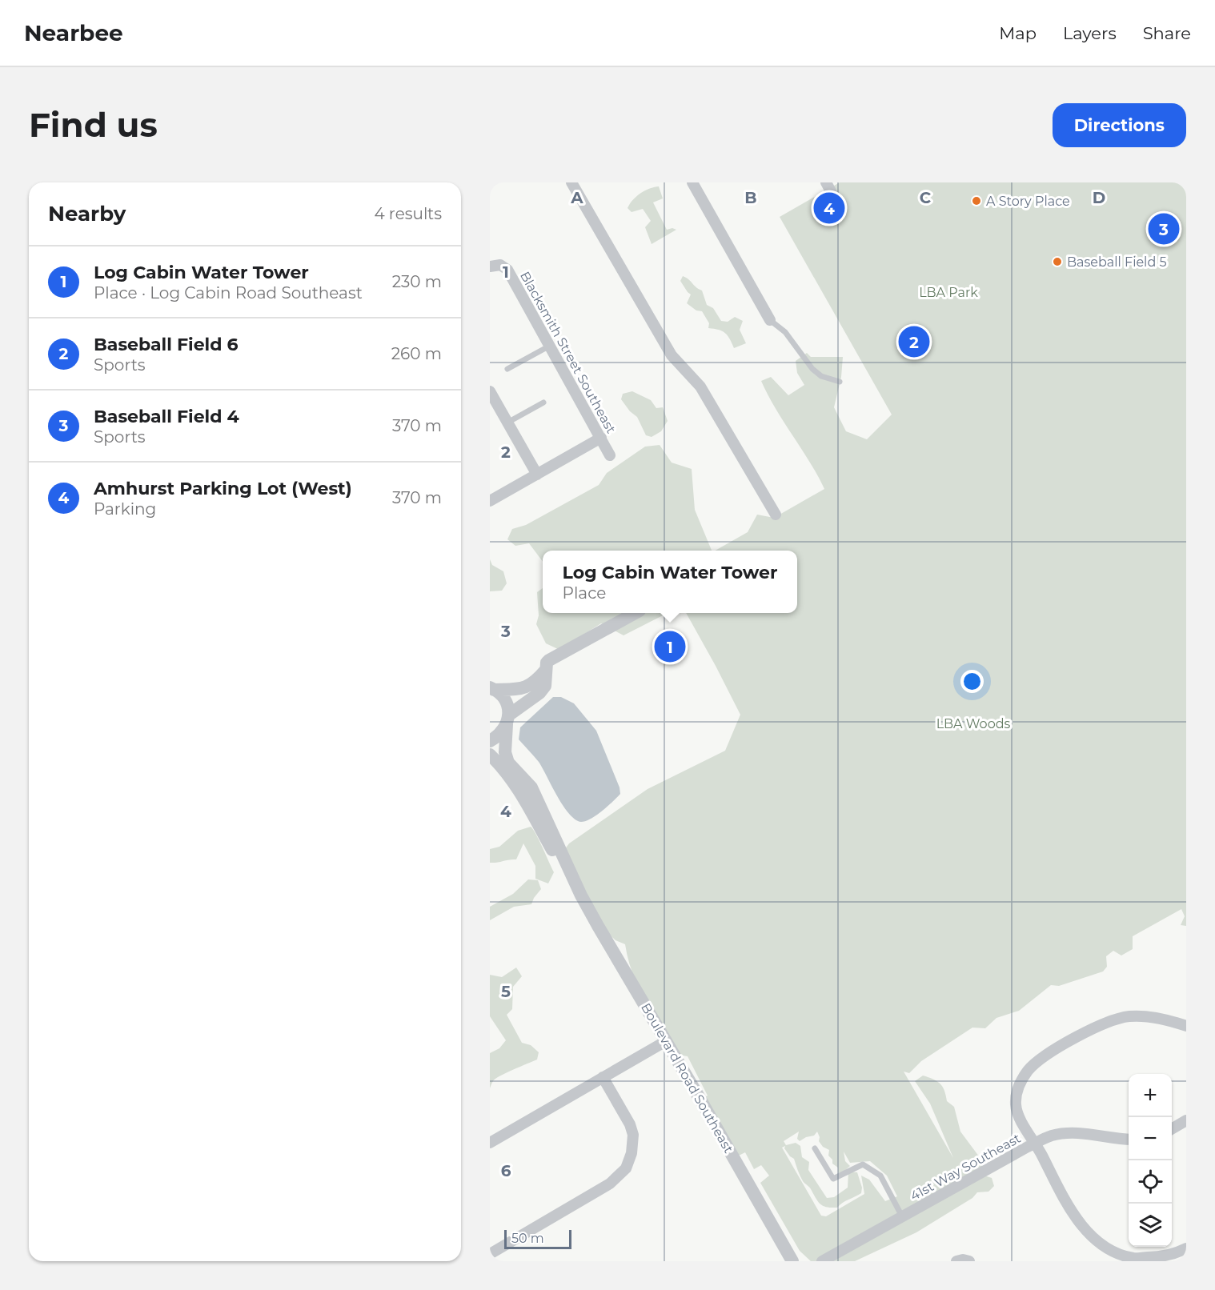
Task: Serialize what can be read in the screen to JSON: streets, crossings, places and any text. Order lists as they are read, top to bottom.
{
  "streets": {
    "street": ["Blacksmith Street Southeast", "Boulevard Road Southeast", "41st Way Southeast"]
  },
  "parks": ["LBA Park", "LBA Woods"],
  "places": ["A Story Place", "Baseball Field 5"],
  "scale_bar": "50 m",
  "page": {
    "header": "Nearbee",
    "nav": ["Map", "Layers", "Share"],
    "buttons": "Directions",
    "title": "Find us",
    "heading": ["Nearby", "4 results"],
    "pins": [
      "4",
      "3",
      "2",
      "1"
    ],
    "list": [
      {
        "mark": "1",
        "name": "Log Cabin Water Tower",
        "note": "Place · Log Cabin Road Southeast",
        "value": "230 m"
      },
      {
        "mark": "2",
        "name": "Baseball Field 6",
        "note": "Sports",
        "value": "260 m"
      },
      {
        "mark": "3",
        "name": "Baseball Field 4",
        "note": "Sports",
        "value": "370 m"
      },
      {
        "mark": "4",
        "name": "Amhurst Parking Lot (West)",
        "note": "Parking",
        "value": "370 m"
      }
    ],
    "popup": ["Log Cabin Water Tower", "Place"],
    "map_buttons": ["+", "−"],
    "scale": "50 m"
  },
  "grid": {
    "columns": [
      "A",
      "B",
      "C",
      "D"
    ],
    "rows": [
      "1",
      "2",
      "3",
      "4",
      "5",
      "6"
    ]
  }
}
